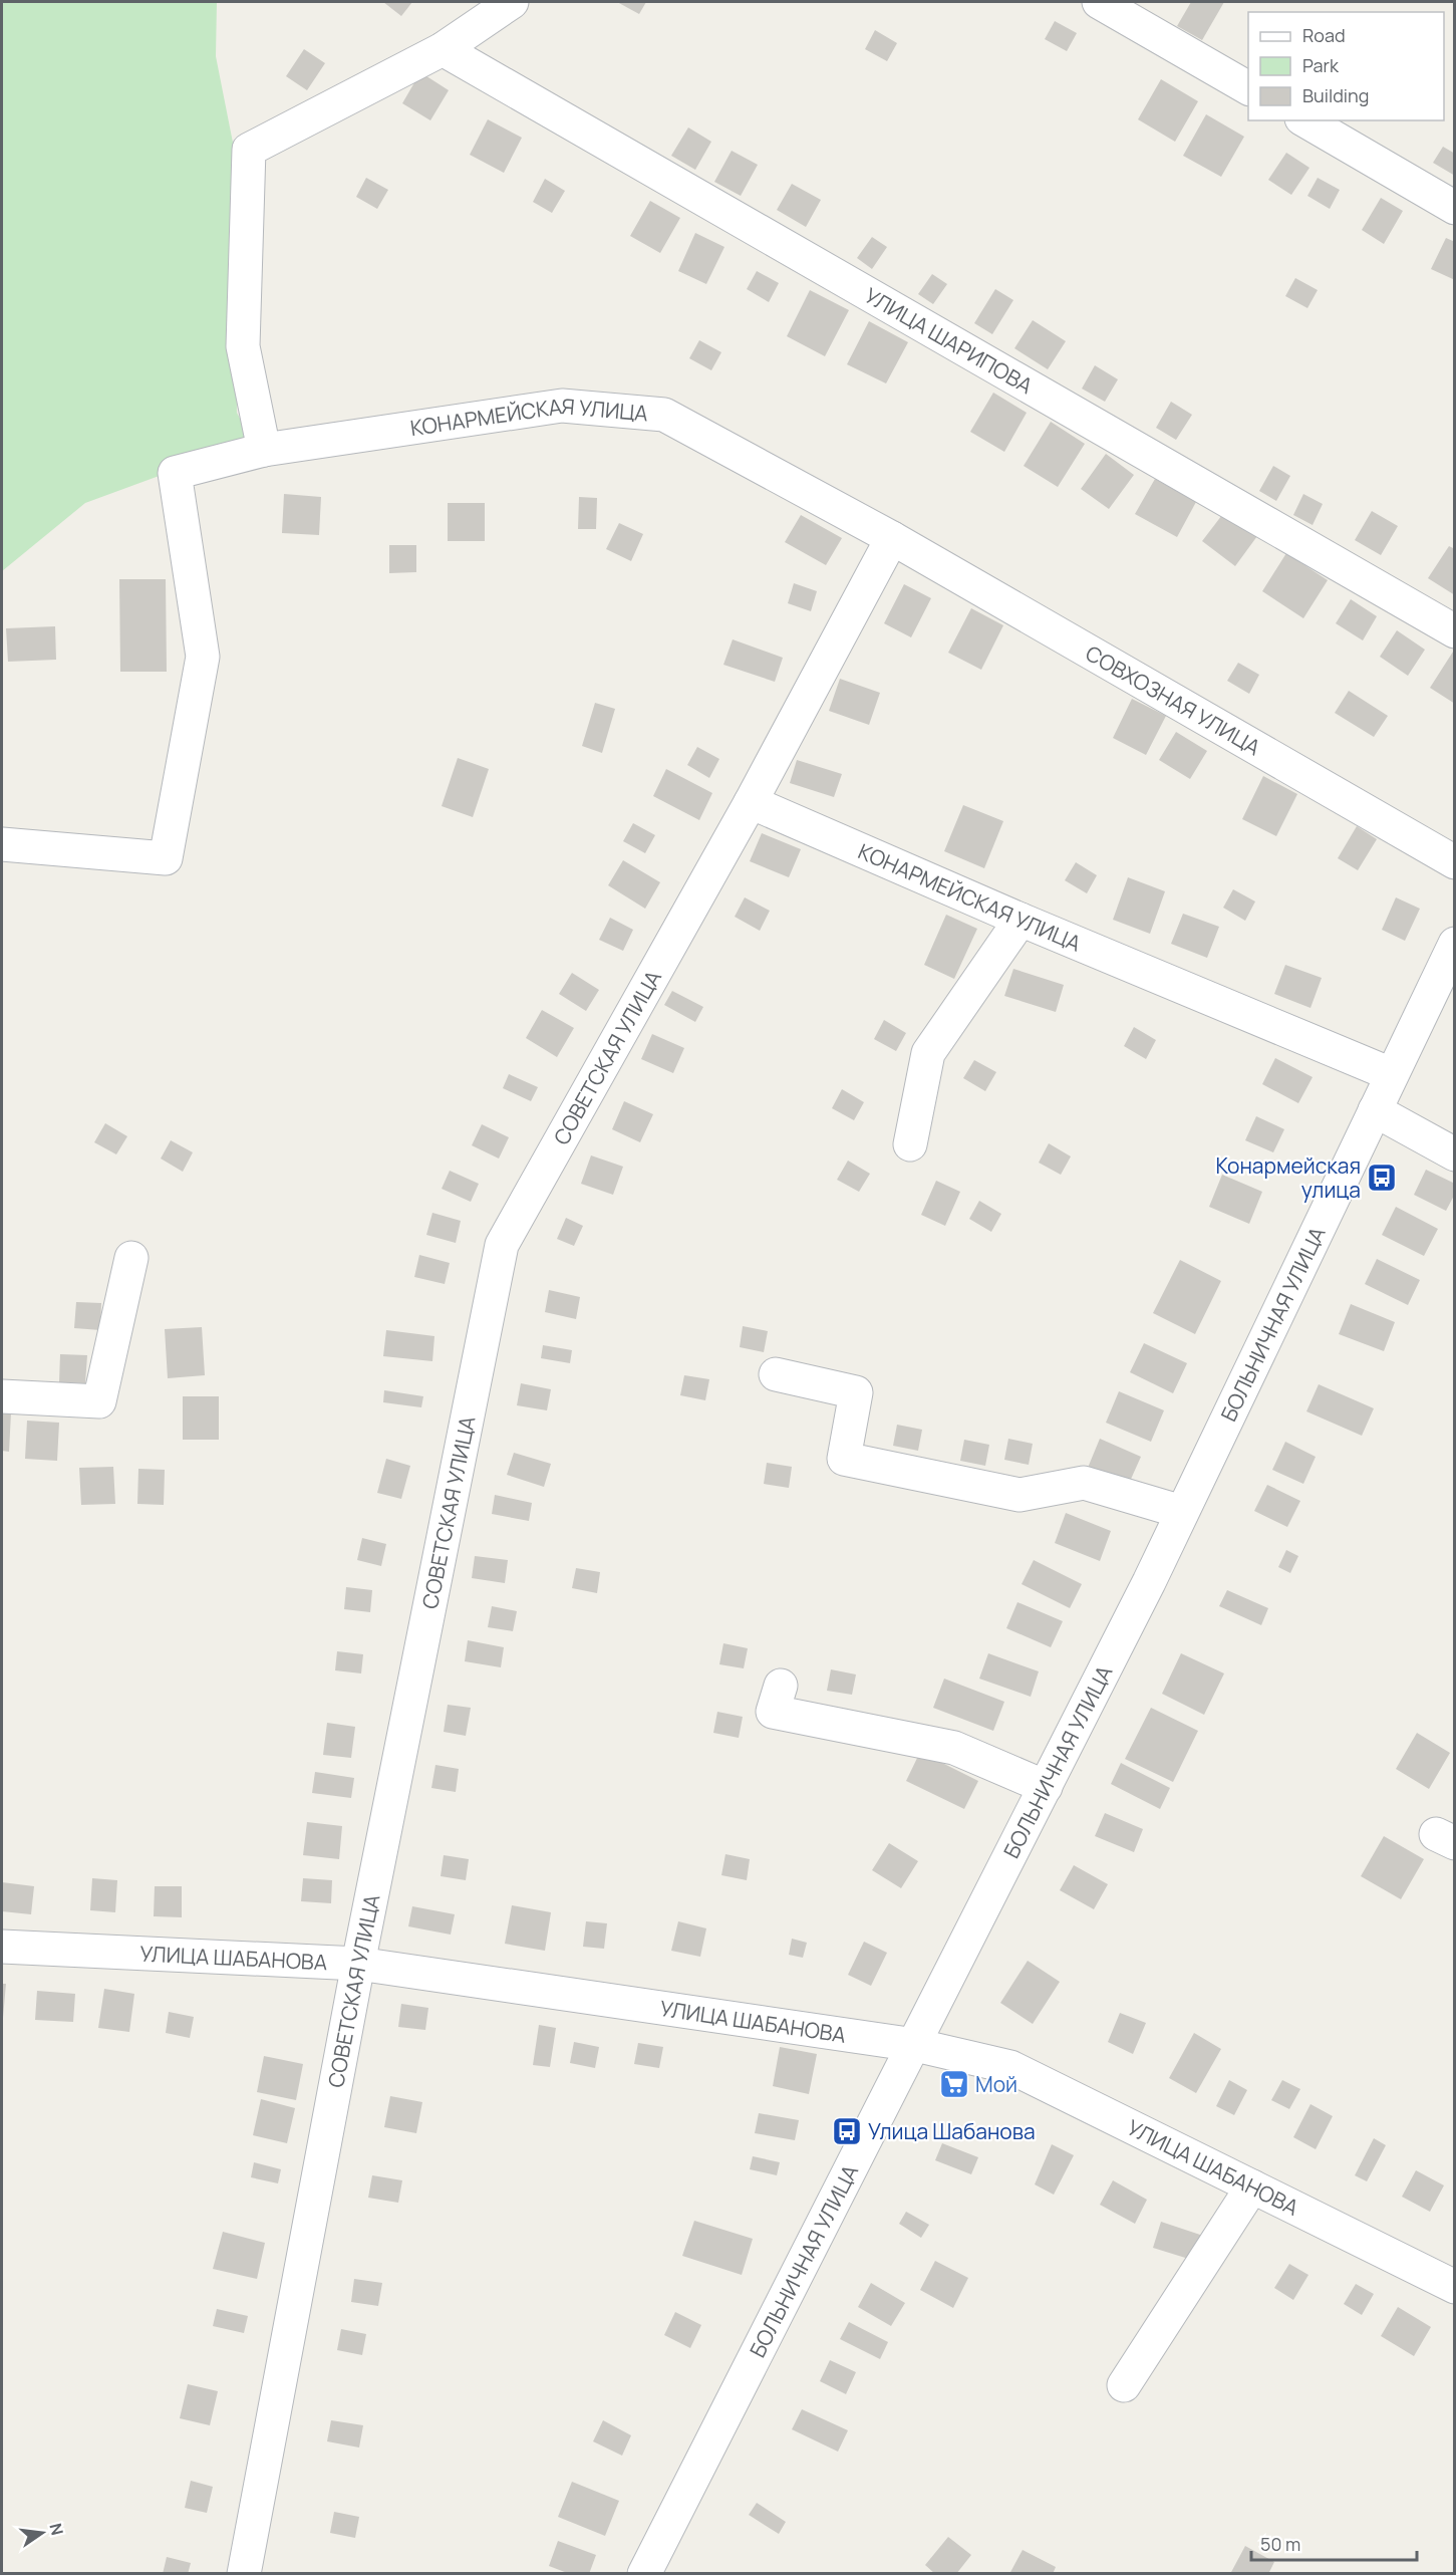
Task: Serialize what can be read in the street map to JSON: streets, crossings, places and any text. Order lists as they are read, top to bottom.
{
  "streets": {
    "street": [
      "УЛИЦА ШАРИПОВА",
      "КОНАРМЕЙСКАЯ УЛИЦА",
      "СОВХОЗНАЯ УЛИЦА",
      "СОВЕТСКАЯ УЛИЦА",
      "БОЛЬНИЧНАЯ УЛИЦА",
      "УЛИЦА ШАБАНОВА"
    ]
  },
  "crossings": [
    ["КОНАРМЕЙСКАЯ УЛИЦА", "СОВХОЗНАЯ УЛИЦА"],
    ["КОНАРМЕЙСКАЯ УЛИЦА", "СОВЕТСКАЯ УЛИЦА"],
    ["КОНАРМЕЙСКАЯ УЛИЦА", "БОЛЬНИЧНАЯ УЛИЦА"],
    ["СОВХОЗНАЯ УЛИЦА", "СОВЕТСКАЯ УЛИЦА"],
    ["СОВЕТСКАЯ УЛИЦА", "УЛИЦА ШАБАНОВА"],
    ["БОЛЬНИЧНАЯ УЛИЦА", "УЛИЦА ШАБАНОВА"]
  ],
  "places": {
    "bus stop": ["Конармейская улица", "Улица Шабанова"],
    "supermarket": ["Мой"]
  },
  "legend": ["Road", "Park", "Building"],
  "scale_bar": "50 m",
  "north": "right"
}
